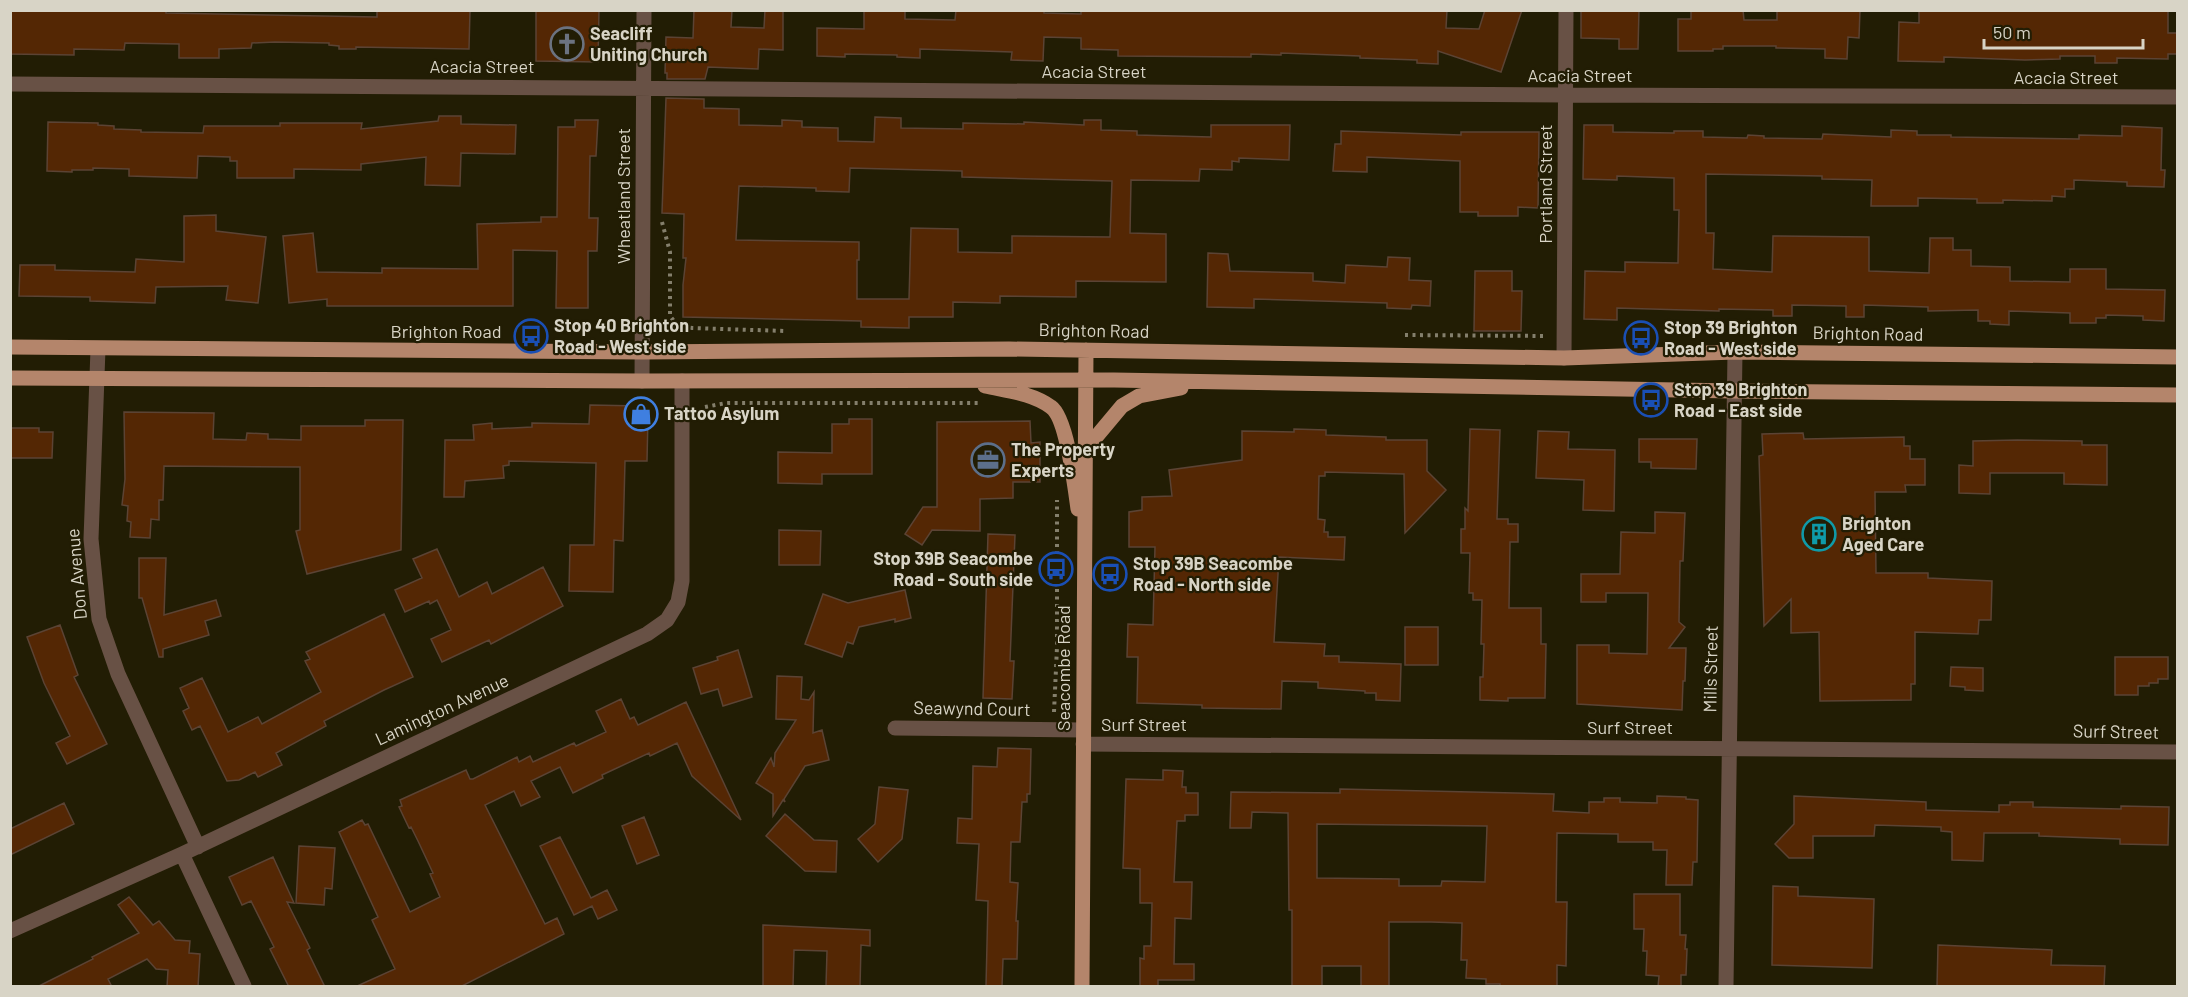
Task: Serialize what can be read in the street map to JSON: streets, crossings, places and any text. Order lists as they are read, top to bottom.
{
  "streets": {
    "main road": ["Brighton Road", "Seacombe Road"],
    "street": [
      "Acacia Street",
      "Portland Street",
      "Wheatland Street",
      "Don Avenue",
      "Mills Street",
      "Seawynd Court",
      "Lamington Avenue",
      "Surf Street"
    ]
  },
  "crossings": [
    ["Acacia Street", "Portland Street"],
    ["Acacia Street", "Wheatland Street"],
    ["Portland Street", "Brighton Road"],
    ["Wheatland Street", "Brighton Road"],
    ["Brighton Road", "Don Avenue"],
    ["Brighton Road", "Seacombe Road"],
    ["Brighton Road", "Mills Street"],
    ["Don Avenue", "Lamington Avenue"],
    ["Seacombe Road", "Seawynd Court"],
    ["Seacombe Road", "Surf Street"],
    ["Mills Street", "Surf Street"],
    ["Seawynd Court", "Surf Street"]
  ],
  "places": {
    "church": ["Seacliff Uniting Church"],
    "bus stop": [
      "Stop 40 Brighton Road - West side",
      "Stop 39 Brighton Road - West side",
      "Stop 39 Brighton Road - East side",
      "Stop 39B Seacombe Road - South side",
      "Stop 39B Seacombe Road - North side"
    ],
    "shop": ["Tattoo Asylum"],
    "office": ["The Property Experts"],
    "building": ["Brighton Aged Care"]
  },
  "scale_bar": "50 m"
}
